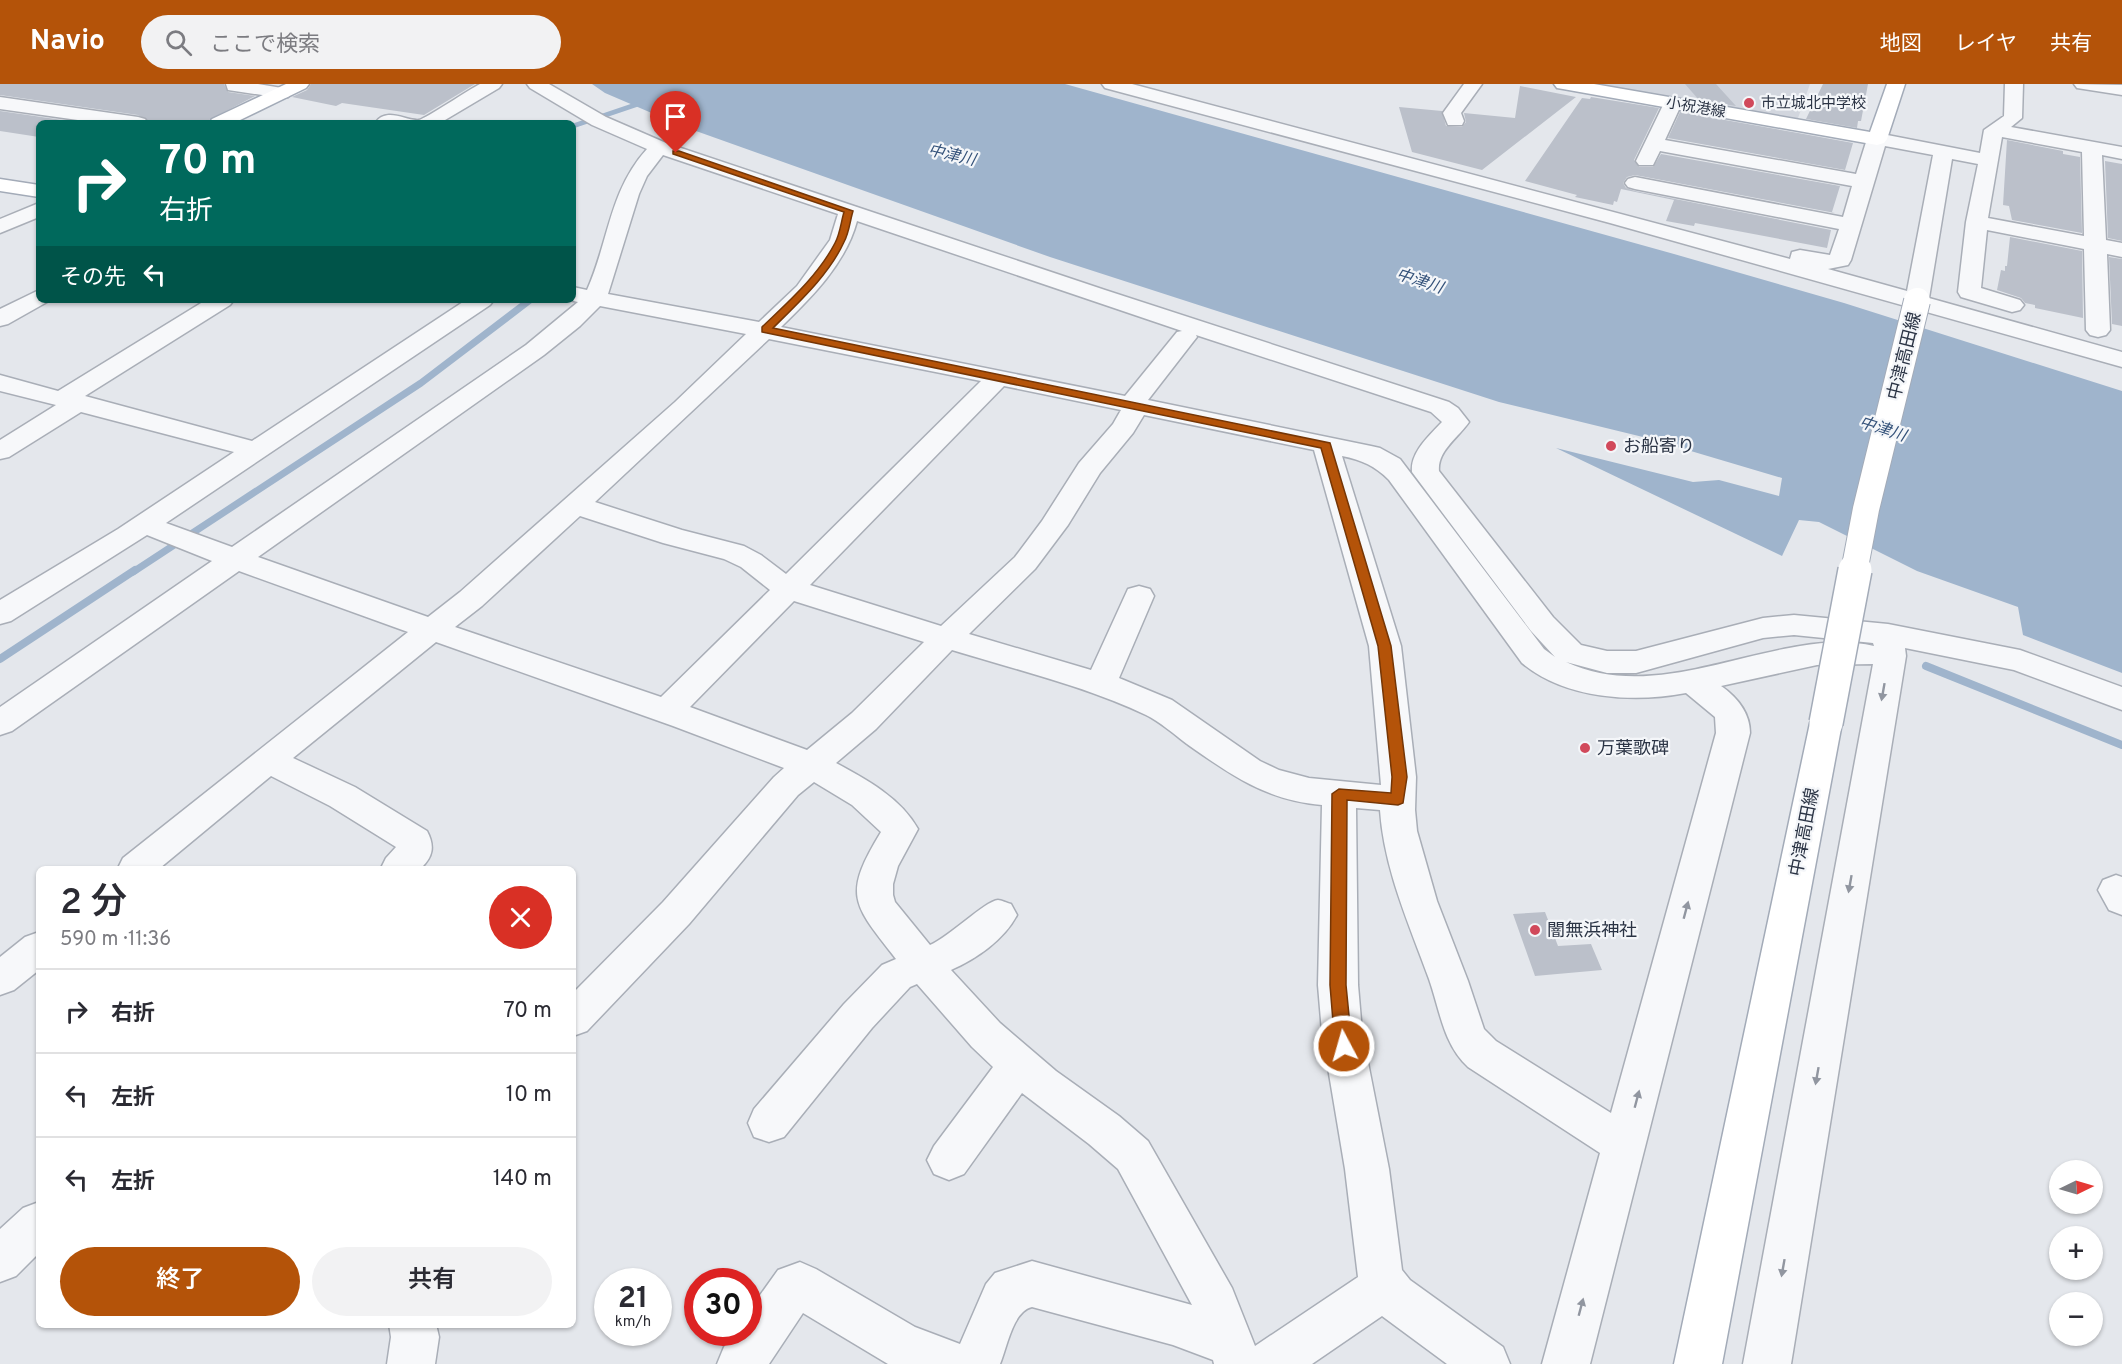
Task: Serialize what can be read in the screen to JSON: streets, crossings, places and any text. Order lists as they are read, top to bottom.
{
  "streets": {
    "main road": ["小祝港線", "中津高田線"]
  },
  "water": ["中津川"],
  "places": [
    "市立城北中学校",
    "お船寄り",
    "万葉歌碑",
    "闇無浜神社"
  ],
  "north": "right",
  "page": {
    "header": "Navio",
    "search": "ここで検索",
    "nav": ["地図", "レイヤ", "共有"],
    "turn": ["70 m", "右折"],
    "then": "その先",
    "heading": ["2 分", "590 m · 11:36"],
    "list": [
      {
        "name": "右折",
        "value": "70 m"
      },
      {
        "name": "左折",
        "value": "10 m"
      },
      {
        "name": "左折",
        "value": "140 m"
      }
    ],
    "map_buttons": ["+", "−"],
    "buttons": ["終了", "共有"],
    "speed": "21 km/h",
    "limit": "30"
  }
}
